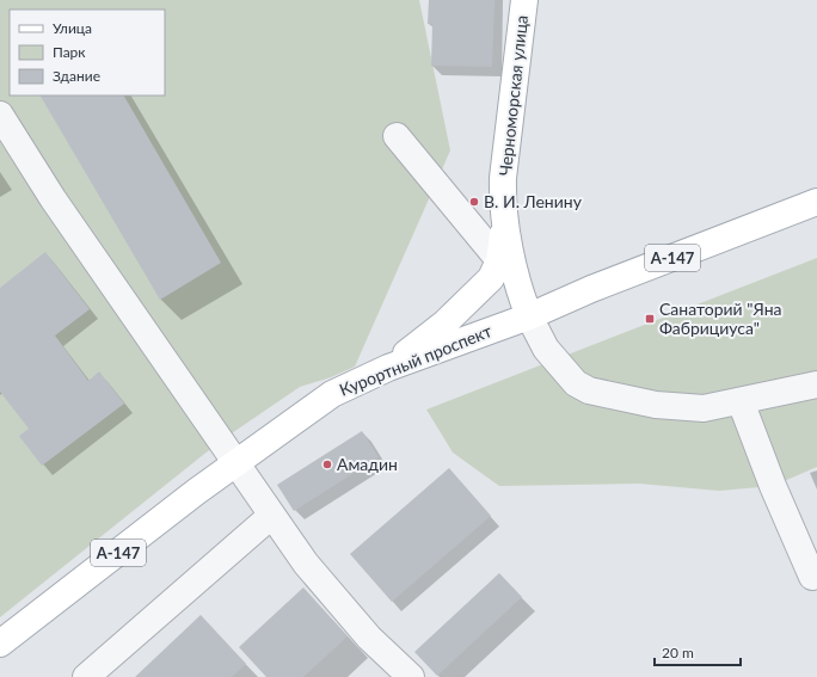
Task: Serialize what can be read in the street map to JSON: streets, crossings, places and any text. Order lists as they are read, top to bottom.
{
  "streets": {
    "main road": ["Черноморская улица", "А-147", "Курортный проспект"]
  },
  "crossings": [
    ["Черноморская улица", "Курортный проспект"]
  ],
  "places": {
    "other": ["В. И. Ленину", "Амадин"],
    "transit": ["Санаторий \"Яна Фабрициуса\""]
  },
  "legend": ["Улица", "Парк", "Здание"],
  "scale_bar": "20 m"
}
